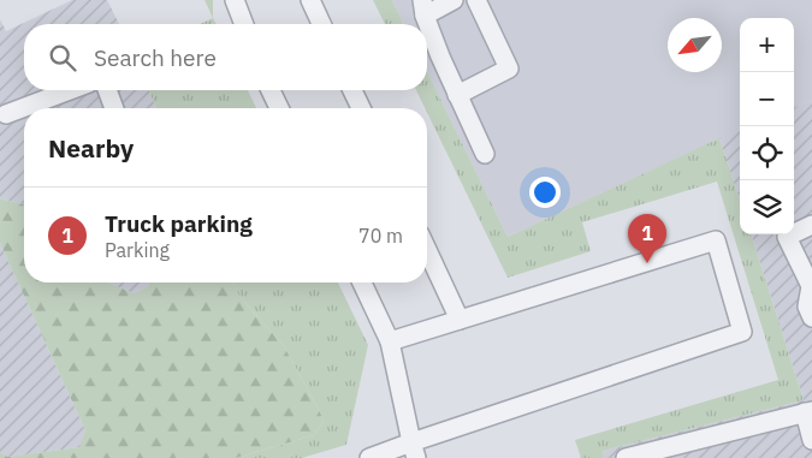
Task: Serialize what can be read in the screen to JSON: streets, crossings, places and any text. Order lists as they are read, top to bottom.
{
  "north": "bottom left",
  "page": {
    "map_buttons": ["+", "−"],
    "search": "Search here",
    "heading": "Nearby",
    "list": [
      {
        "mark": "1",
        "name": "Truck parking",
        "note": "Parking",
        "value": "70 m"
      }
    ],
    "pins": "1"
  }
}
